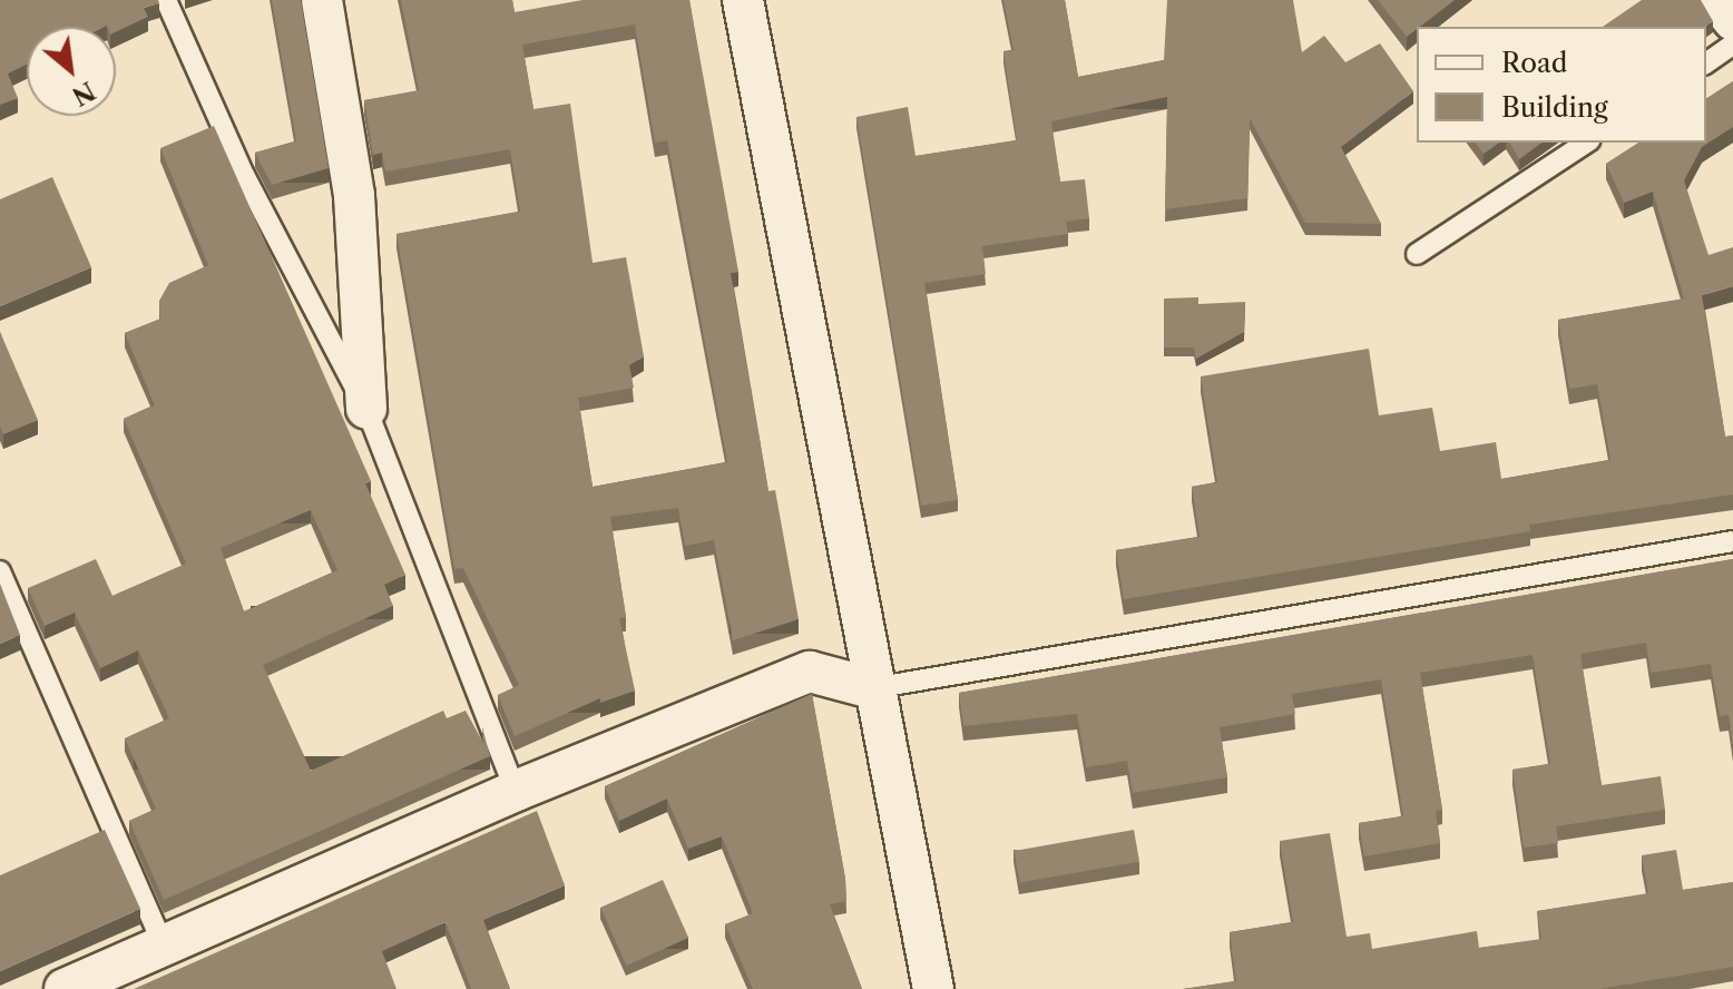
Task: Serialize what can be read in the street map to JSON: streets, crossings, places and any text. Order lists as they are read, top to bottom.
{
  "legend": ["Road", "Building"],
  "north": "bottom right"
}
